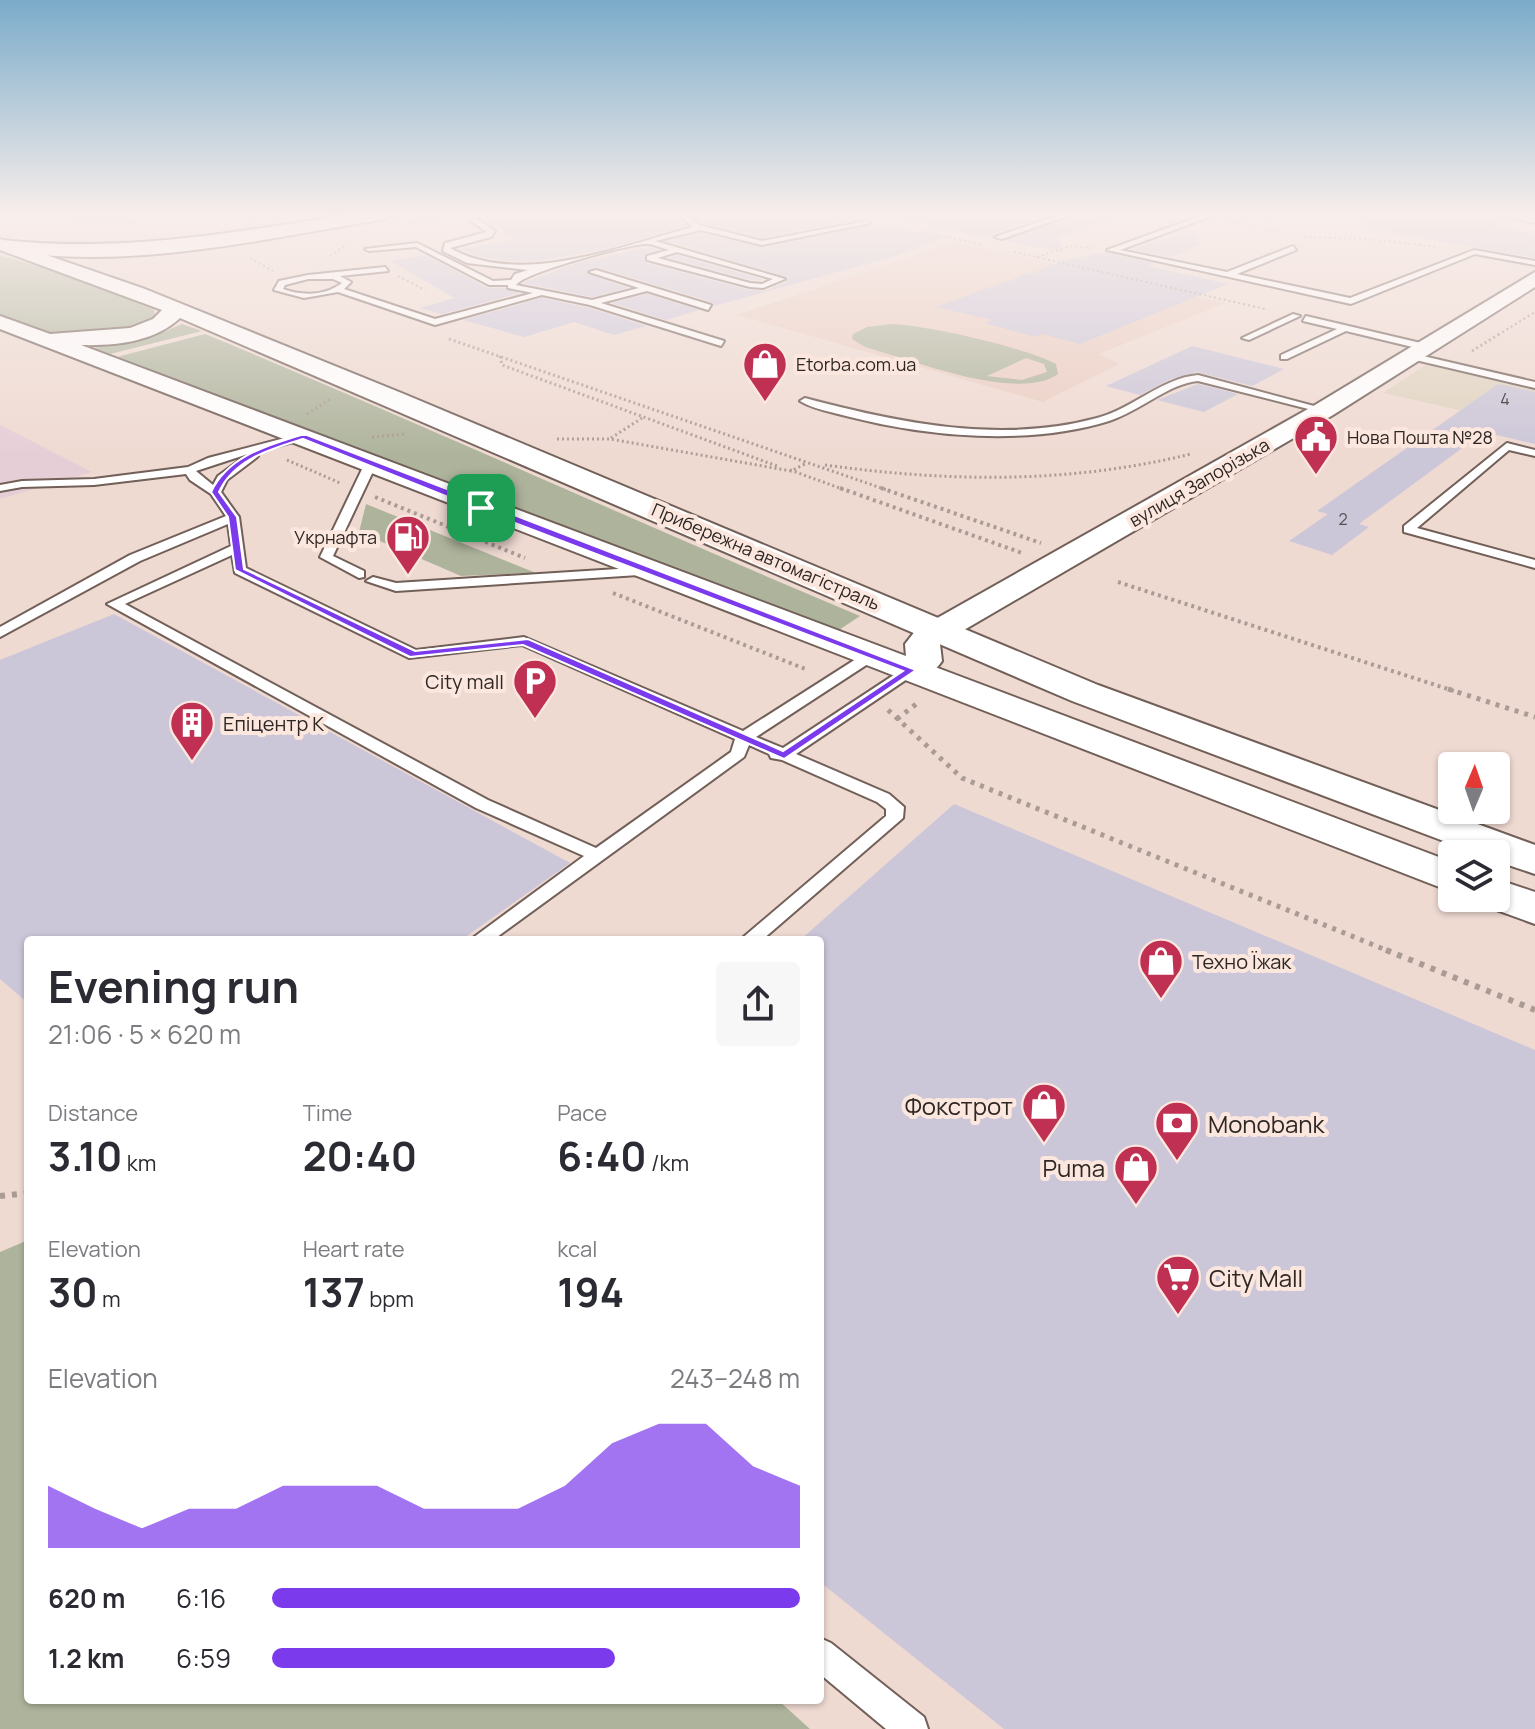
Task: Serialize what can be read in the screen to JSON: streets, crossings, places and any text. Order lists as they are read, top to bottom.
{
  "streets": {
    "main road": ["вулиця Запорізька", "Прибережна автомагістраль"]
  },
  "crossings": [
    ["вулиця Запорізька", "Прибережна автомагістраль"]
  ],
  "places": {
    "shop": [
      "Etorba.com.ua",
      "Техно Їжак",
      "Фокстрот",
      "Puma"
    ],
    "public building": ["Нова Пошта №28"],
    "fuel station": ["Укрнафта"],
    "parking": ["City mall"],
    "building": ["Епіцентр К"],
    "bank": ["Monobank"],
    "supermarket": ["City Mall"]
  },
  "house_numbers": ["4", "2"],
  "north": "top",
  "page": {
    "heading": ["Evening run", "21:06 · 5 × 620 m"],
    "stats": [
      ["Distance", "3.10 km"],
      ["Time", "20:40"],
      ["Pace", "6:40 /km"],
      ["Elevation", "30 m"],
      ["Heart rate", "137 bpm"],
      ["kcal", "194"]
    ],
    "chart": ["Elevation", "243–248 m"],
    "list": [
      {
        "name": "620 m",
        "note": "6:16"
      },
      {
        "name": "1.2 km",
        "note": "6:59"
      }
    ]
  }
}
